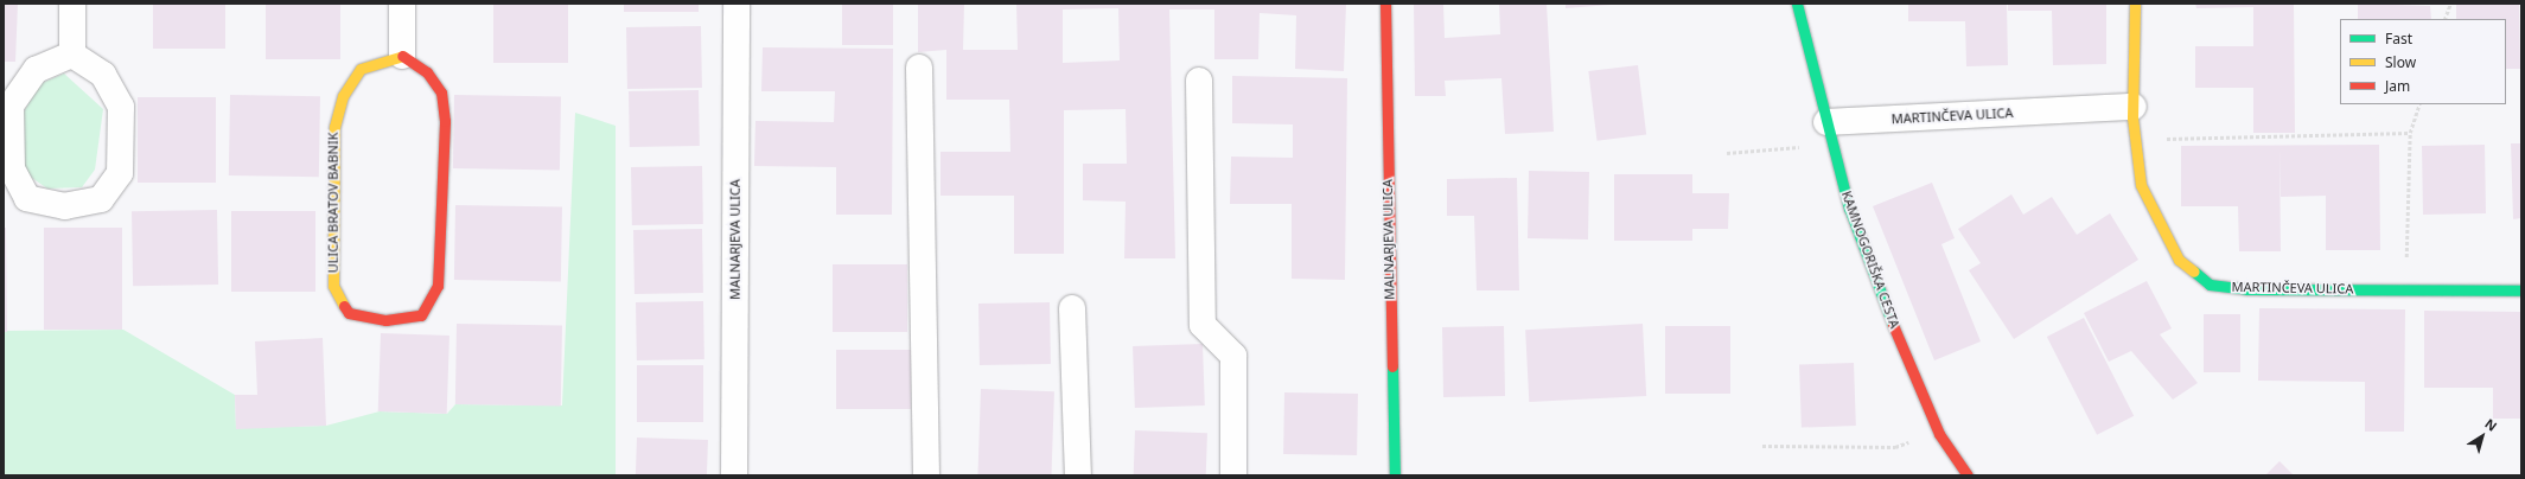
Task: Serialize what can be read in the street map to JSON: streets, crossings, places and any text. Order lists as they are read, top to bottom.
{
  "streets": {
    "street": [
      "MARTINČEVA ULICA",
      "ULICA BRATOV BABNIK",
      "MALNARJEVA ULICA",
      "KAMNOGORIŠKA CESTA"
    ]
  },
  "crossings": [
    ["MARTINČEVA ULICA", "KAMNOGORIŠKA CESTA"]
  ],
  "legend": ["Fast", "Slow", "Jam"],
  "north": "top right"
}
